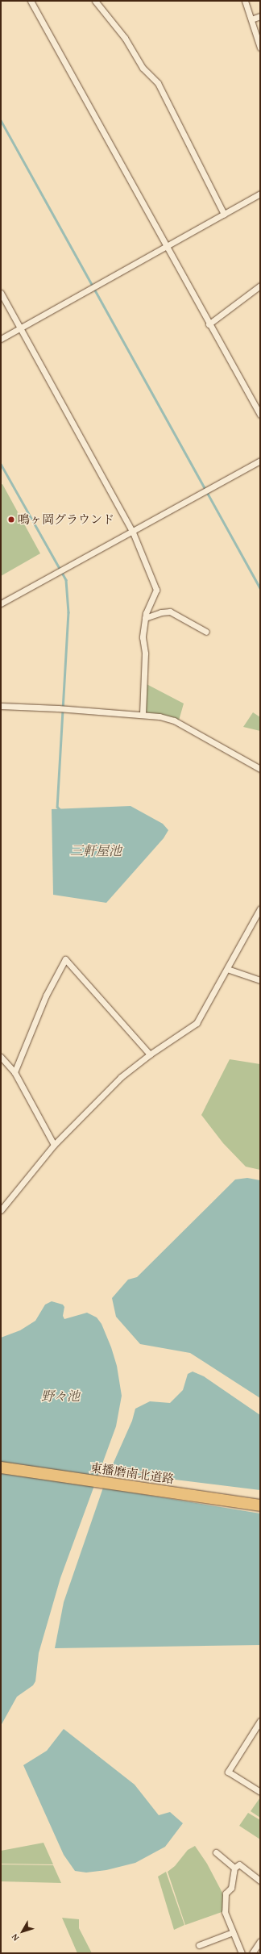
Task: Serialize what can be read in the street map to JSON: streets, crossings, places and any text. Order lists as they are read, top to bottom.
{
  "streets": {
    "highway": ["東播磨南北道路"]
  },
  "water": ["三軒屋池", "野々池"],
  "places": ["鳴ヶ岡グラウンド"],
  "north": "bottom left"
}
